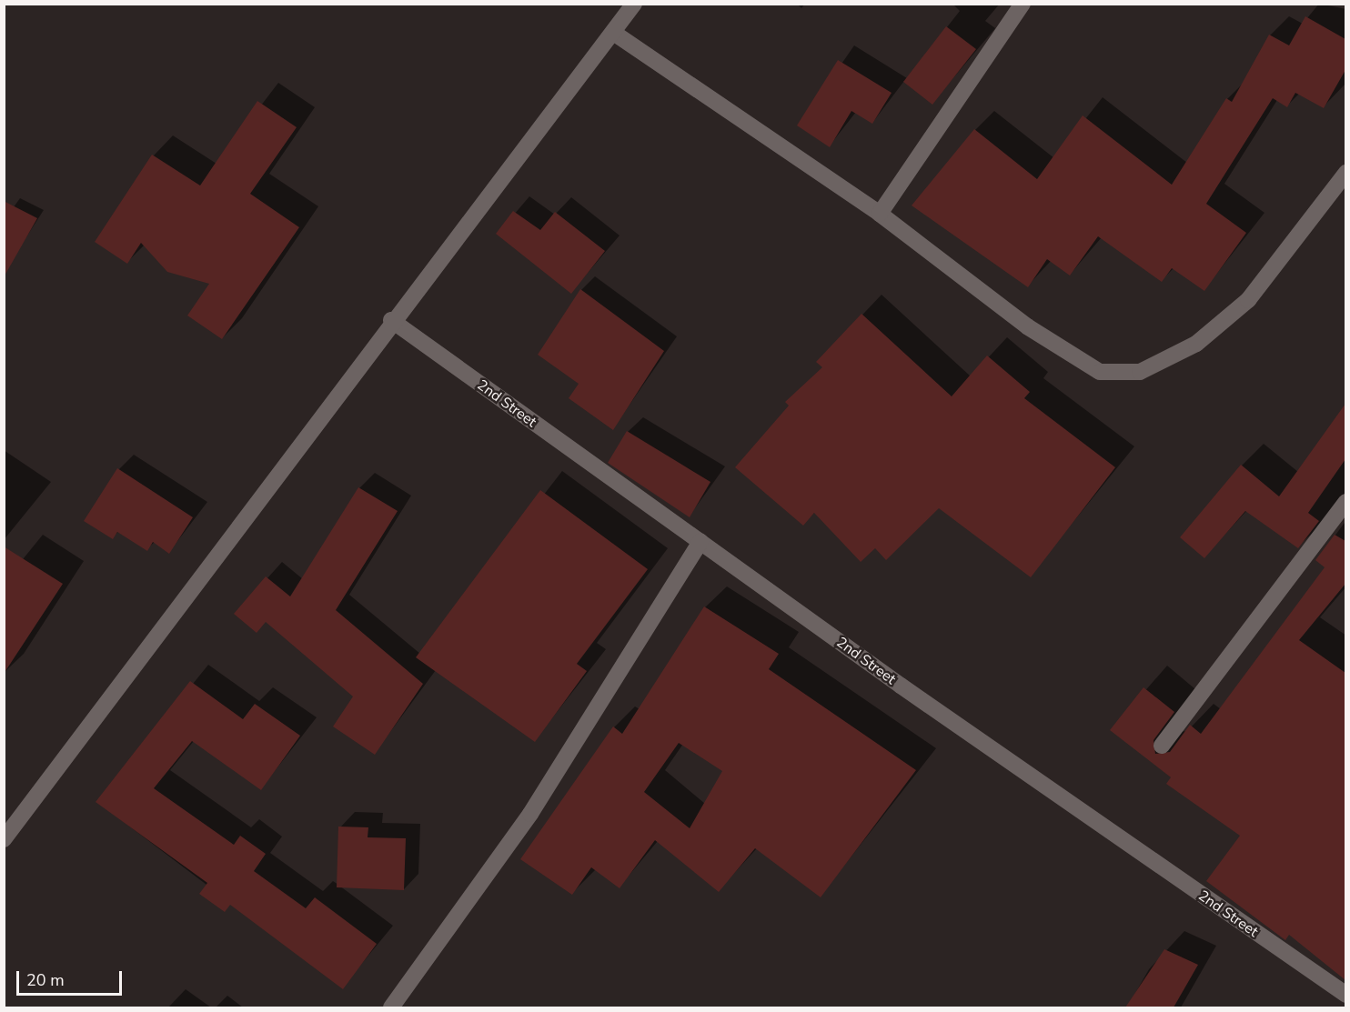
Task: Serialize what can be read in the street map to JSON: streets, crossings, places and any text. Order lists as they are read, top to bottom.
{
  "streets": {
    "street": ["2nd Street"]
  },
  "scale_bar": "20 m"
}
